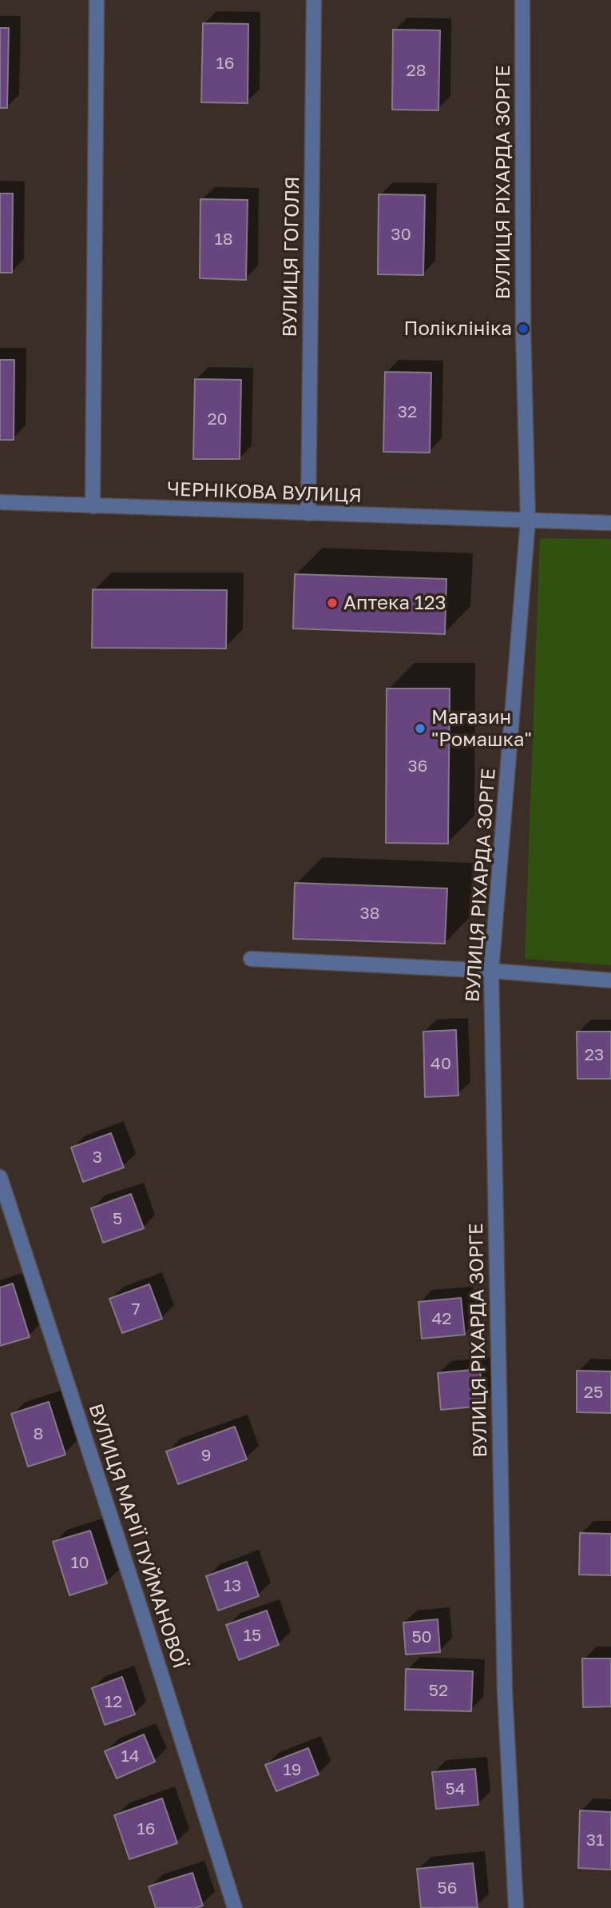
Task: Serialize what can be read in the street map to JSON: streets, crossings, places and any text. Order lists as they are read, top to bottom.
{
  "streets": {
    "street": [
      "ВУЛИЦЯ РІХАРДА ЗОРГЕ",
      "ВУЛИЦЯ ГОГОЛЯ",
      "ЧЕРНІКОВА ВУЛИЦЯ",
      "ВУЛИЦЯ МАРІЇ ПУЙМАНОВОЇ"
    ]
  },
  "crossings": [
    ["ВУЛИЦЯ РІХАРДА ЗОРГЕ", "ЧЕРНІКОВА ВУЛИЦЯ"],
    ["ВУЛИЦЯ ГОГОЛЯ", "ЧЕРНІКОВА ВУЛИЦЯ"]
  ],
  "places": ["Поліклініка", "Аптека 123", "Магазин \"Ромашка\""],
  "house_numbers": [
    "16",
    "28",
    "30",
    "18",
    "32",
    "20",
    "36",
    "38",
    "23",
    "40",
    "3",
    "5",
    "7",
    "42",
    "25",
    "8",
    "9",
    "10",
    "13",
    "15",
    "50",
    "52",
    "12",
    "14",
    "19",
    "54",
    "16",
    "31",
    "56"
  ]
}
